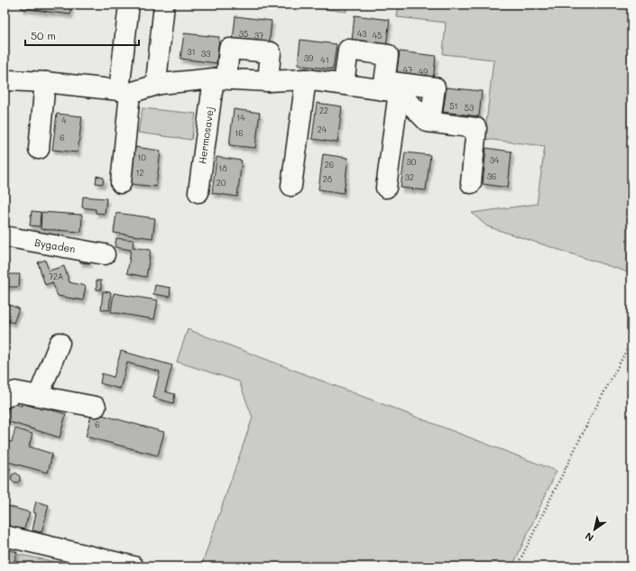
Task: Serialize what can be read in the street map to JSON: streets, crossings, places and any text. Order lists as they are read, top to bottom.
{
  "streets": {
    "street": ["Hermosavej", "Bygaden"]
  },
  "house_numbers": [
    "35",
    "43",
    "37",
    "45",
    "31",
    "33",
    "39",
    "41",
    "47",
    "49",
    "51",
    "53",
    "22",
    "14",
    "4",
    "24",
    "16",
    "6",
    "10",
    "34",
    "30",
    "26",
    "18",
    "12",
    "36",
    "32",
    "28",
    "20",
    "72A",
    "6"
  ],
  "scale_bar": "50 m",
  "north": "bottom left"
}
